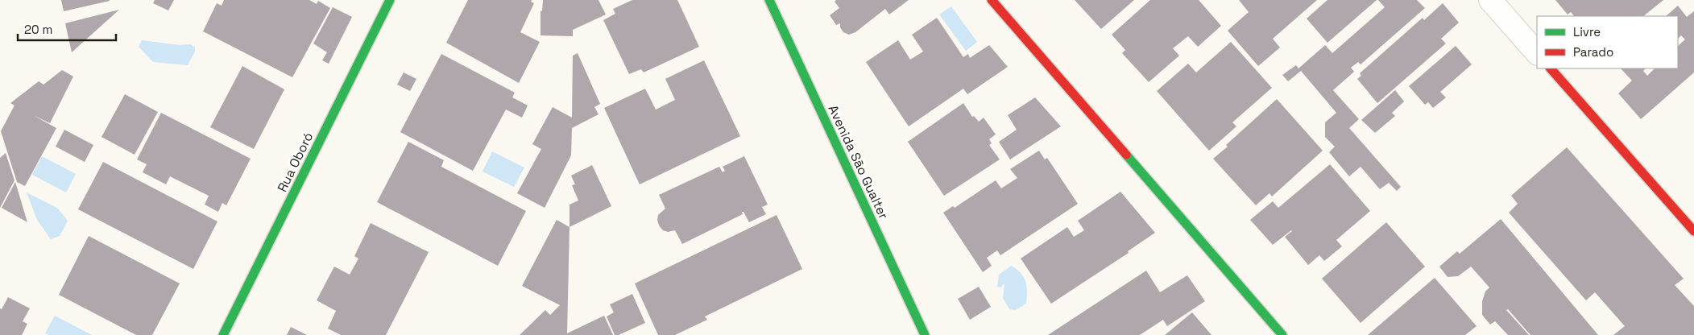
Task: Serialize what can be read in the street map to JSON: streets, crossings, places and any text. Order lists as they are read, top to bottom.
{
  "streets": {
    "street": ["Rua Oboró", "Avenida São Gualter"]
  },
  "legend": ["Livre", "Parado"],
  "scale_bar": "20 m"
}
